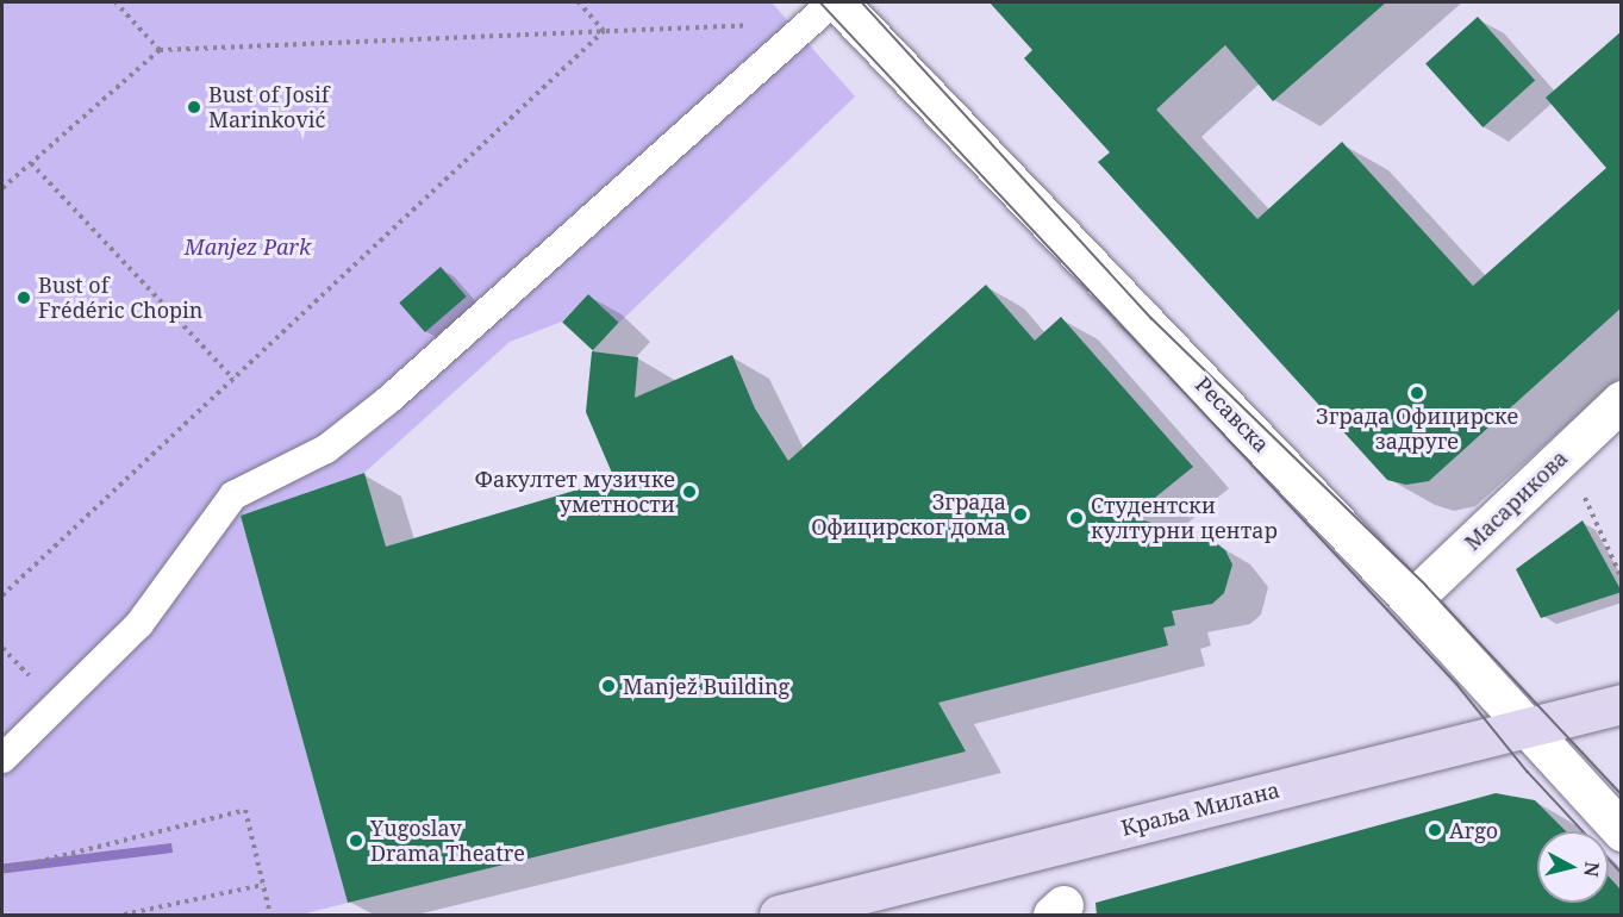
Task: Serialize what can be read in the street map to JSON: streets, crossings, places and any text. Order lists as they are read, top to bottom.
{
  "streets": {
    "main road": ["Краља Милана"],
    "street": ["Ресавска", "Масарикова"]
  },
  "crossings": [
    ["Ресавска", "Масарикова"],
    ["Ресавска", "Краља Милана"]
  ],
  "parks": ["Manjez Park"],
  "places": [
    "Bust of Josif Marinković",
    "Bust of Frédéric Chopin",
    "Зграда Официрске задруге",
    "Факултет музичке уметности",
    "Зграда Официрског дома",
    "Студентски културни центар",
    "Manjež Building",
    "Argo",
    "Yugoslav Drama Theatre"
  ],
  "north": "right"
}
